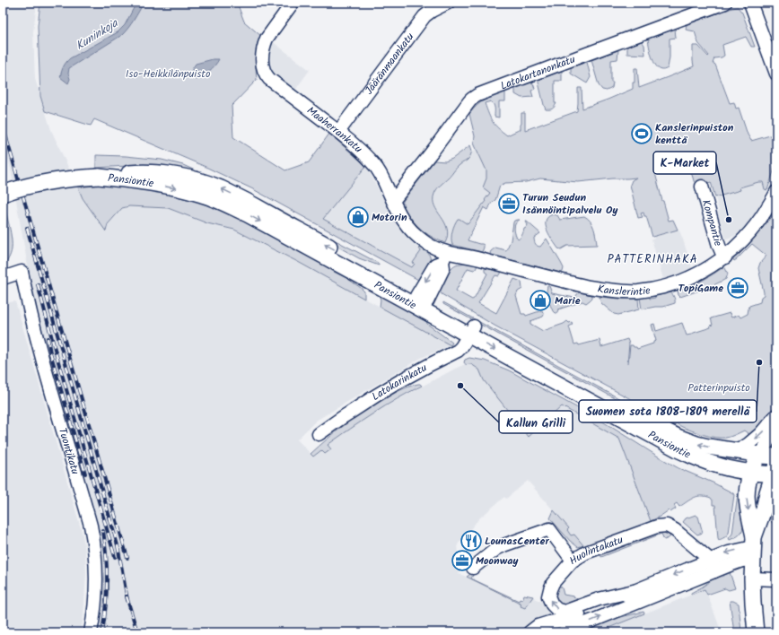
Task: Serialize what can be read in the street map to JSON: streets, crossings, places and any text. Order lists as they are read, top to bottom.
{
  "streets": {
    "main road": ["Pansiontie"],
    "street": [
      "Jääränmaankatu",
      "Latokartanonkatu",
      "Maaherrankatu",
      "Kompantie",
      "Kanslerintie",
      "Latokarinkatu",
      "Tuontikatu",
      "Huolintakatu"
    ]
  },
  "crossings": [
    ["Jääränmaankatu", "Maaherrankatu"],
    ["Latokartanonkatu", "Maaherrankatu"],
    ["Maaherrankatu", "Kanslerintie"],
    ["Pansiontie", "Latokarinkatu"],
    ["Kompantie", "Kanslerintie"]
  ],
  "districts": ["PATTERINHAKA"],
  "water": ["Kuninkoja"],
  "parks": ["Iso-Heikkilänpuisto", "Patterinpuisto"],
  "places": {
    "sports": ["Kanslerinpuiston kenttä"],
    "office": ["Turun Seudun Isännöintipalvelu Oy", "TopiGame", "Moonway"],
    "shop": ["Motorin", "Marie"],
    "other": ["K-Market", "Suomen sota 1808-1809 merellä", "Kallun Grilli"],
    "restaurant": ["LounasCenter"]
  }
}
